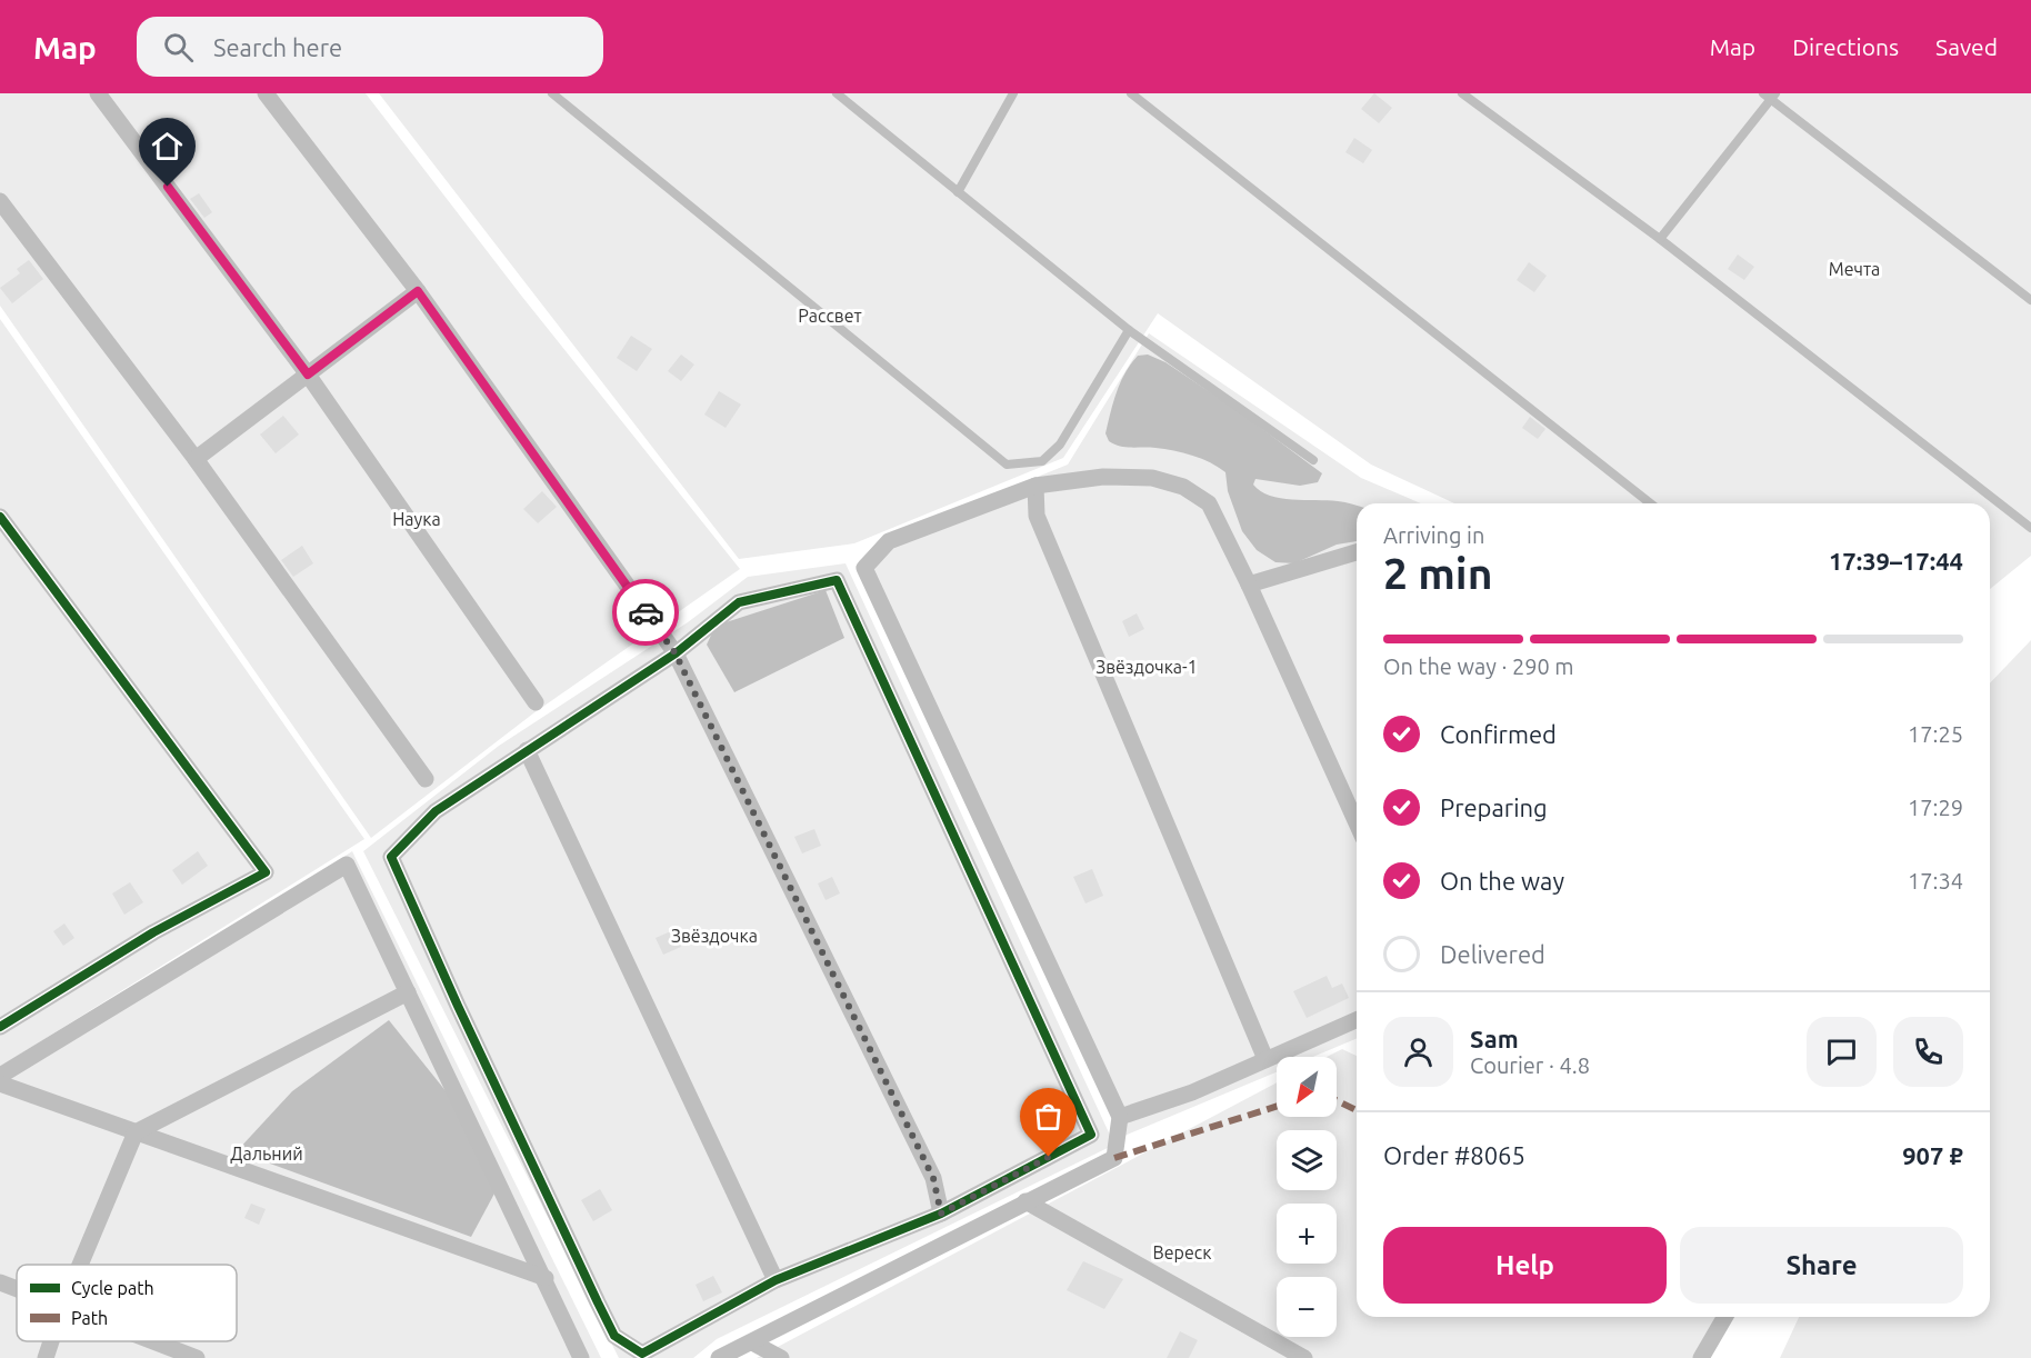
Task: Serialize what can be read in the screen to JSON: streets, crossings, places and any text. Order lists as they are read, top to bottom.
{
  "parks": [
    "Мечта",
    "Рассвет",
    "Наука",
    "Звёздочка-1",
    "Звёздочка",
    "Дальний",
    "Вереск"
  ],
  "legend": ["Cycle path", "Path"],
  "north": "bottom left",
  "page": {
    "header": "Map",
    "search": "Search here",
    "nav": ["Map", "Directions", "Saved"],
    "heading": ["2 min", "Arriving in", "17:39–17:44"],
    "panel": [
      "Sam",
      "Courier · 4.8",
      "Order #8065",
      "907 ₽"
    ],
    "bar": "On the way · 290 m",
    "list": [
      ["Confirmed", "17:25"],
      ["Preparing", "17:29"],
      ["On the way", "17:34"],
      "Delivered"
    ],
    "map_buttons": ["+", "−"],
    "buttons": ["Help", "Share"]
  }
}
